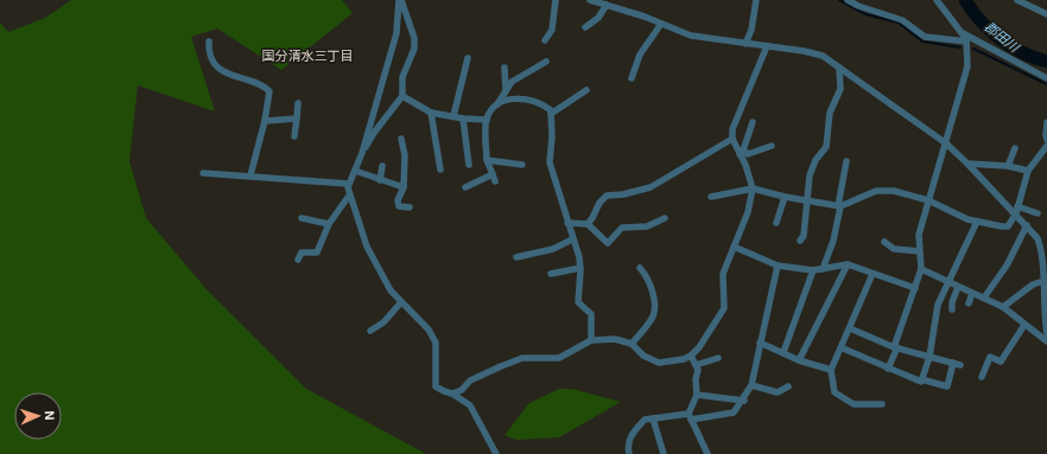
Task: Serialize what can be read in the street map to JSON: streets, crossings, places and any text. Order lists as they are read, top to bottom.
{
  "districts": ["国分清水三丁目"],
  "water": ["郡田川"],
  "north": "right"
}
